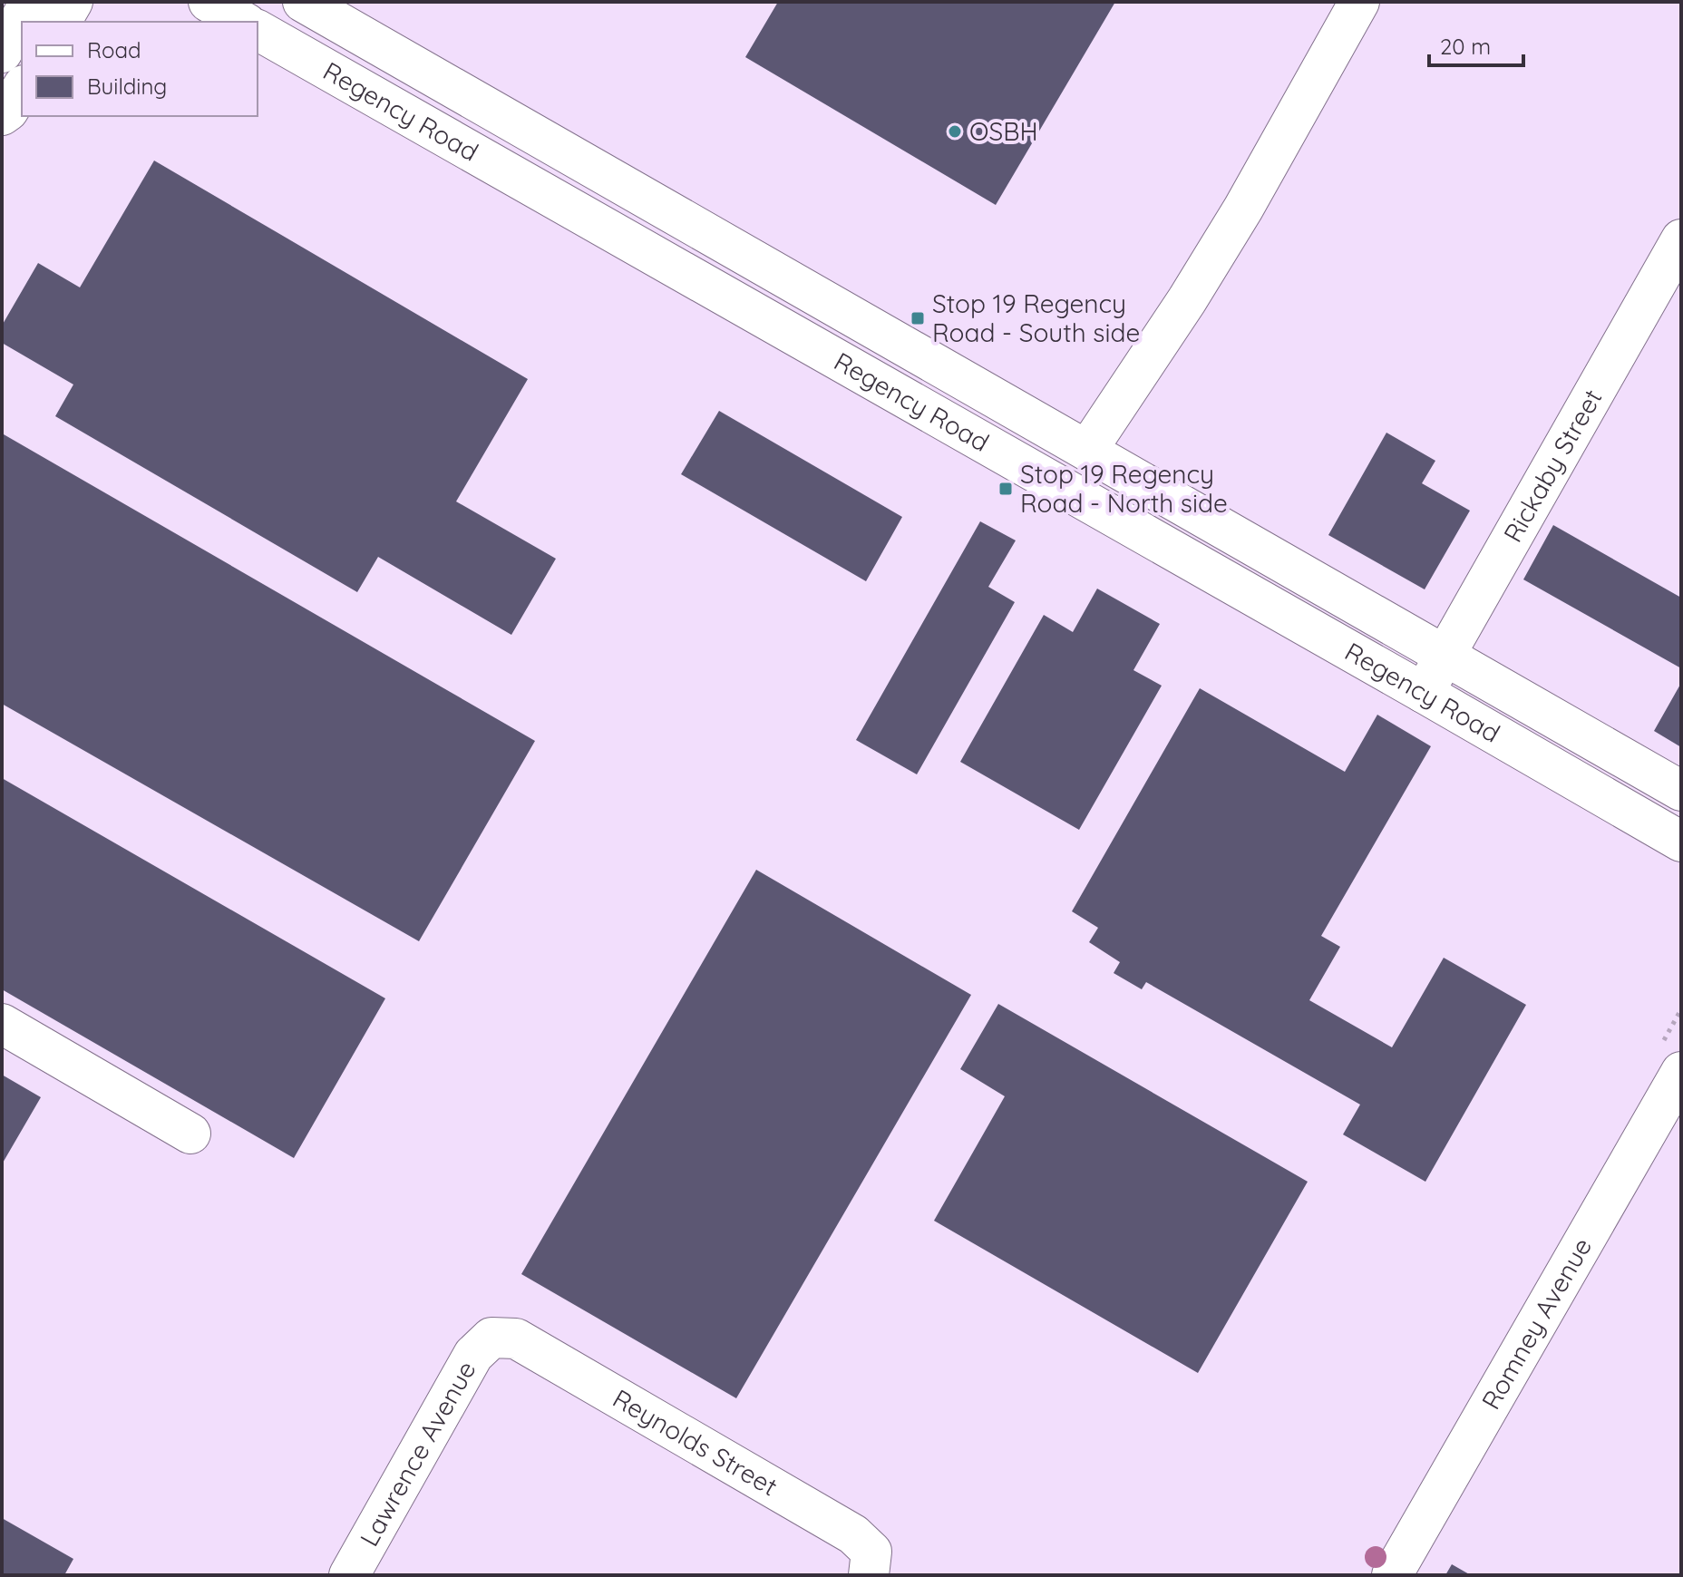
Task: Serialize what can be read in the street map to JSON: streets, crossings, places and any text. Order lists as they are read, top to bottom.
{
  "streets": {
    "main road": [
      "Regency Road",
      "Rickaby Street",
      "Romney Avenue",
      "Reynolds Street",
      "Lawrence Avenue"
    ]
  },
  "crossings": [
    ["Regency Road", "Rickaby Street"],
    ["Reynolds Street", "Lawrence Avenue"]
  ],
  "places": {
    "other": ["OSBH"],
    "transit": ["Stop 19 Regency Road - South side", "Stop 19 Regency Road - North side"]
  },
  "legend": ["Road", "Building"],
  "scale_bar": "20 m"
}
